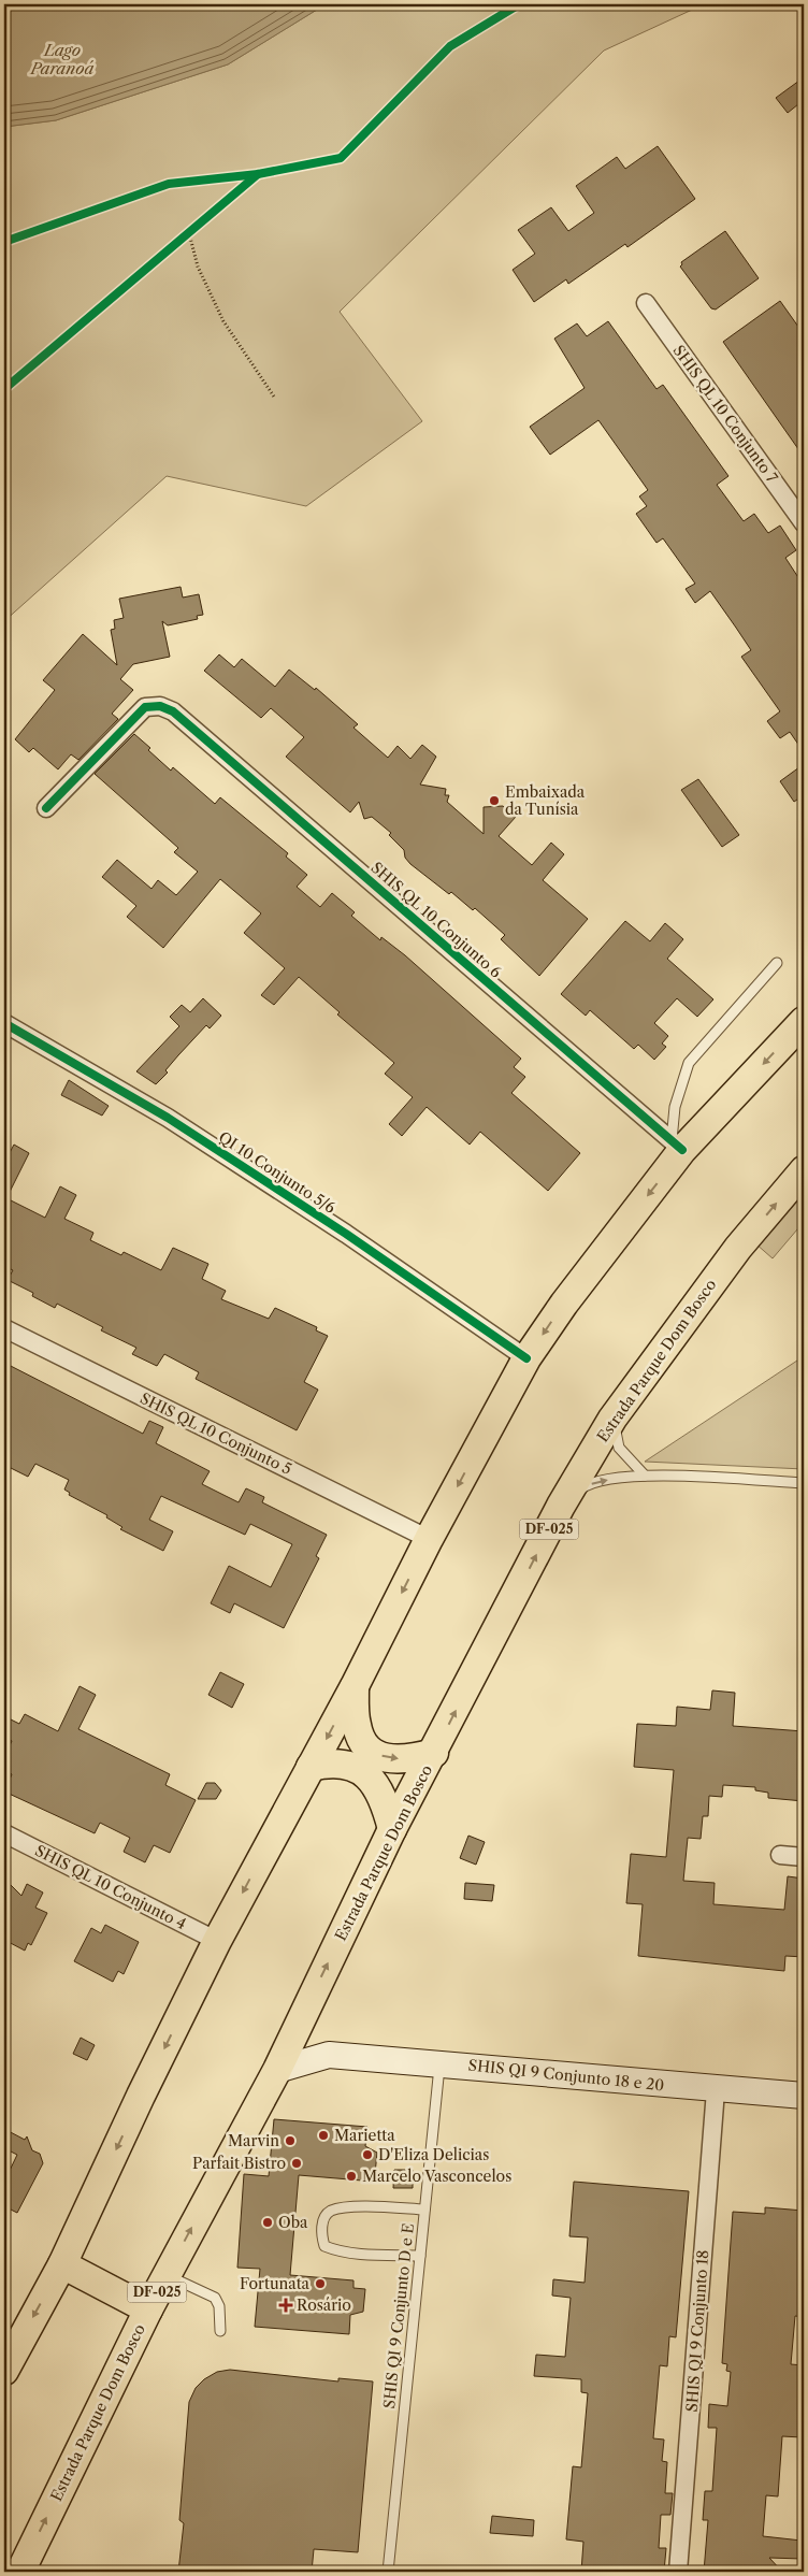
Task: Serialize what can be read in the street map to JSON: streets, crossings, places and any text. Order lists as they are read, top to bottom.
{
  "streets": {
    "main road": ["Estrada Parque Dom Bosco", "DF-025"],
    "street": [
      "SHIS QL 10 Conjunto 7",
      "SHIS QL 10 Conjunto 6",
      "QI 10 Conjunto 5/6",
      "SHIS QL 10 Conjunto 5",
      "SHIS QL 10 Conjunto 4",
      "SHIS QI 9 Conjunto 18 e 20",
      "SHIS QI 9 Conjunto 18"
    ],
    "lane": ["SHIS QI 9 Conjunto D e E"]
  },
  "crossings": [
    ["Estrada Parque Dom Bosco", "SHIS QI 9 Conjunto 18 e 20"],
    ["SHIS QI 9 Conjunto 18 e 20", "SHIS QI 9 Conjunto D e E"],
    ["SHIS QI 9 Conjunto 18 e 20", "SHIS QI 9 Conjunto 18"]
  ],
  "water": ["Lago Paranoá"],
  "places": {
    "other": [
      "Embaixada da Tunísia",
      "Marietta",
      "Marvin",
      "D'Eliza Delicias",
      "Parfait Bistro",
      "Marcelo Vasconcelos",
      "Oba",
      "Fortunata"
    ],
    "health": ["Rosário"]
  }
}
